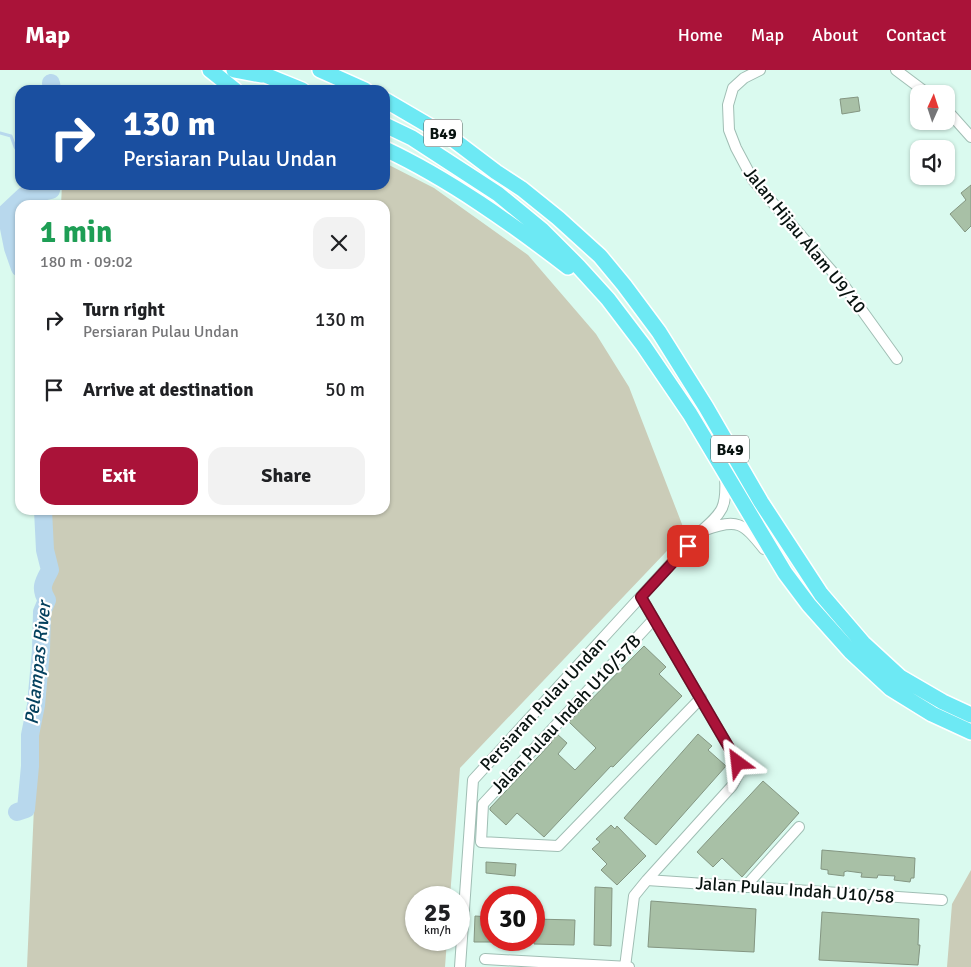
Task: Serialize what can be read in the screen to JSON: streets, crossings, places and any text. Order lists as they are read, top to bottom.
{
  "streets": {
    "main road": ["B49"],
    "street": [
      "Jalan Hijau Alam U9/10",
      "Persiaran Pulau Undan",
      "Jalan Pulau Indah U10/57B",
      "Jalan Pulau Indah U10/58"
    ]
  },
  "crossings": [
    ["B49", "Persiaran Pulau Undan"]
  ],
  "water": ["Pelampas River"],
  "north": "top",
  "page": {
    "header": "Map",
    "nav": [
      "Home",
      "Map",
      "About",
      "Contact"
    ],
    "turn": ["130 m", "Persiaran Pulau Undan"],
    "heading": ["1 min", "180 m · 09:02"],
    "list": [
      {
        "name": "Turn right",
        "note": "Persiaran Pulau Undan",
        "value": "130 m"
      },
      {
        "name": "Arrive at destination",
        "value": "50 m"
      }
    ],
    "buttons": ["Exit", "Share"],
    "speed": "25 km/h",
    "limit": "30"
  }
}
